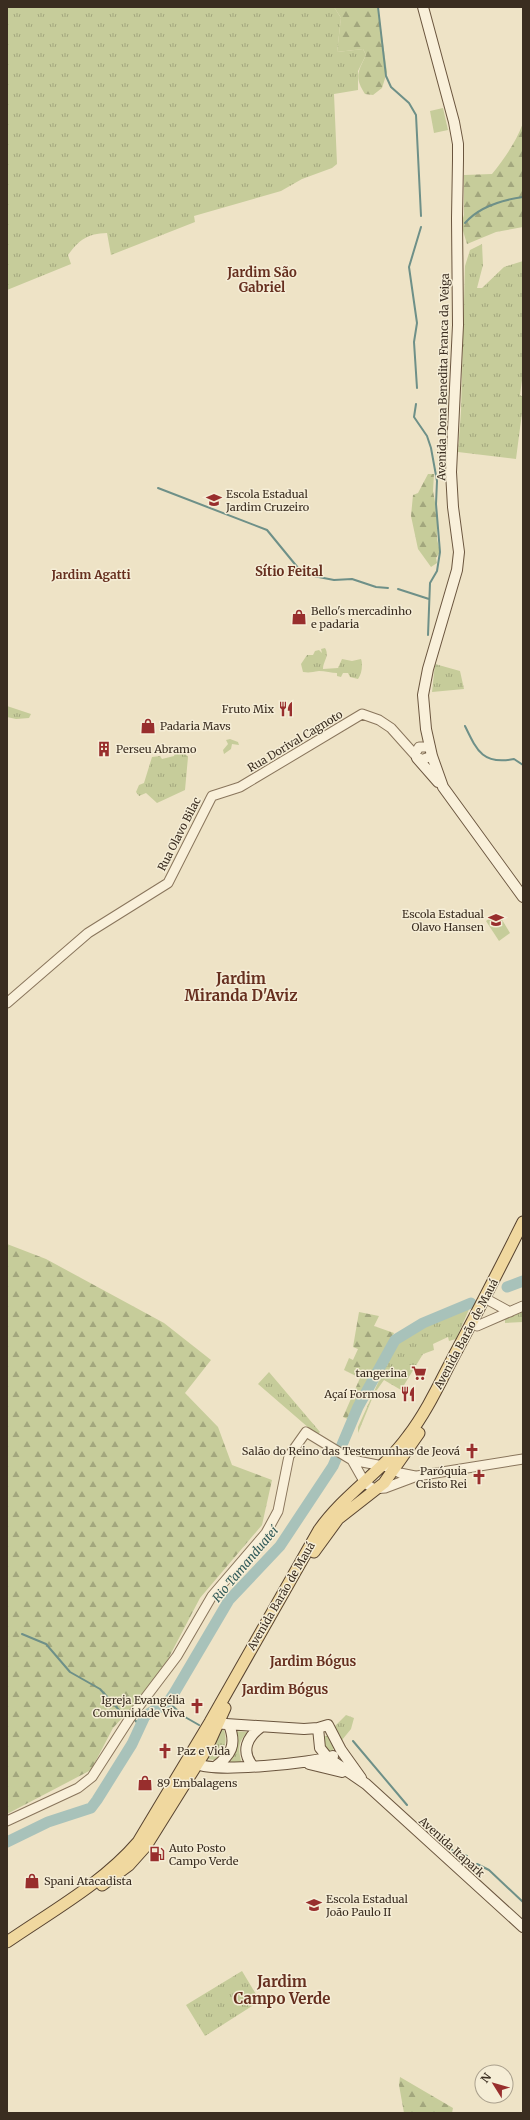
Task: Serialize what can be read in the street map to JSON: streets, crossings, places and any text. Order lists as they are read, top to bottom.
{
  "streets": {
    "main road": ["Avenida Dona Benedita Franca da Veiga", "Avenida Barão de Mauá", "Avenida Itapark"],
    "street": ["Rua Dorival Cagnoto", "Rua Olavo Bilac"]
  },
  "crossings": [
    ["Rua Dorival Cagnoto", "Rua Olavo Bilac"]
  ],
  "districts": [
    "Jardim São Gabriel",
    "Sítio Feital",
    "Jardim Agatti",
    "Jardim Miranda D'Aviz",
    "Jardim Bógus",
    "Jardim Bógus",
    "Jardim Campo Verde"
  ],
  "water": ["Rio Tamanduateí"],
  "places": {
    "school or university": ["Escola Estadual Jardim Cruzeiro", "Escola Estadual Olavo Hansen", "Escola Estadual João Paulo II"],
    "shop": [
      "Bello's mercadinho e padaria",
      "Padaria Mavs",
      "89 Embalagens",
      "Spani Atacadista"
    ],
    "restaurant": ["Fruto Mix", "Açaí Formosa"],
    "building": ["Perseu Abramo"],
    "supermarket": ["tangerina"],
    "church": [
      "Salão do Reino das Testemunhas de Jeová",
      "Paróquia Cristo Rei",
      "Igreja Evangélia Comunidade Viva",
      "Paz e Vida"
    ],
    "fuel station": ["Auto Posto Campo Verde"]
  },
  "north": "top left"
}
